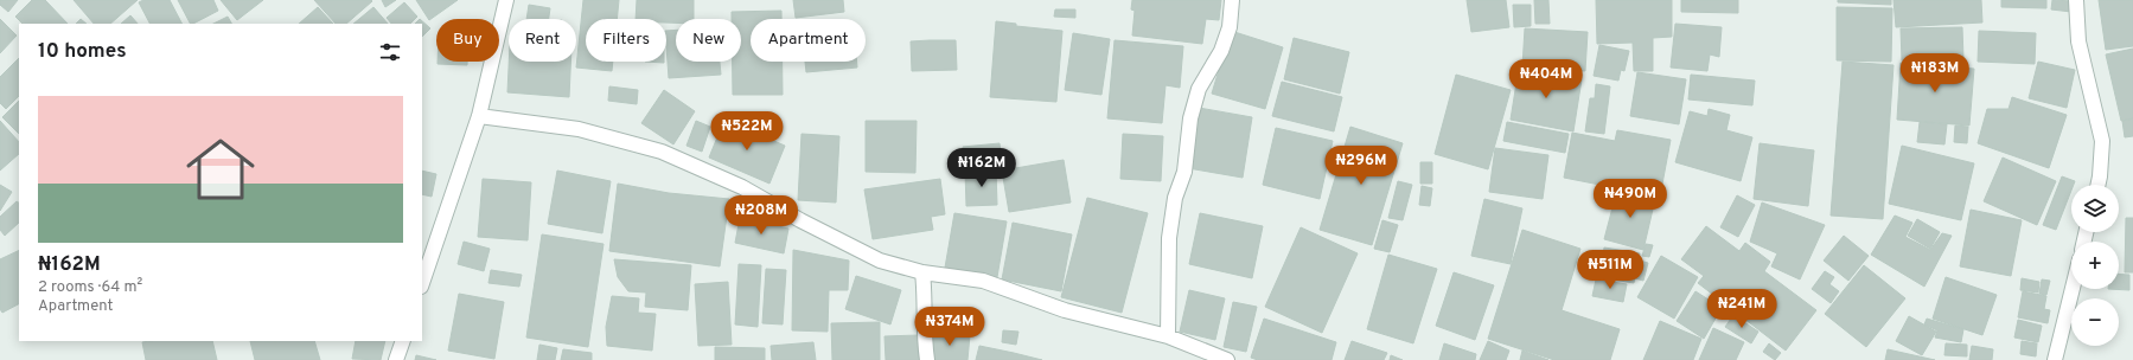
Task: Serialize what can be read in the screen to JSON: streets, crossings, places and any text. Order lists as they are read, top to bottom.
{
  "page": {
    "chip": [
      "Buy",
      "Rent",
      "Filters",
      "New",
      "Apartment"
    ],
    "heading": "10 homes",
    "price": [
      "₦183M",
      "₦404M",
      "₦522M",
      "₦296M",
      "₦162M",
      "₦490M",
      "₦208M",
      "₦511M",
      "₦241M",
      "₦374M"
    ],
    "list": [
      {
        "name": "₦162M",
        "note": "2 rooms · 64 m² · Apartment"
      }
    ],
    "map_buttons": ["+", "−"]
  }
}
